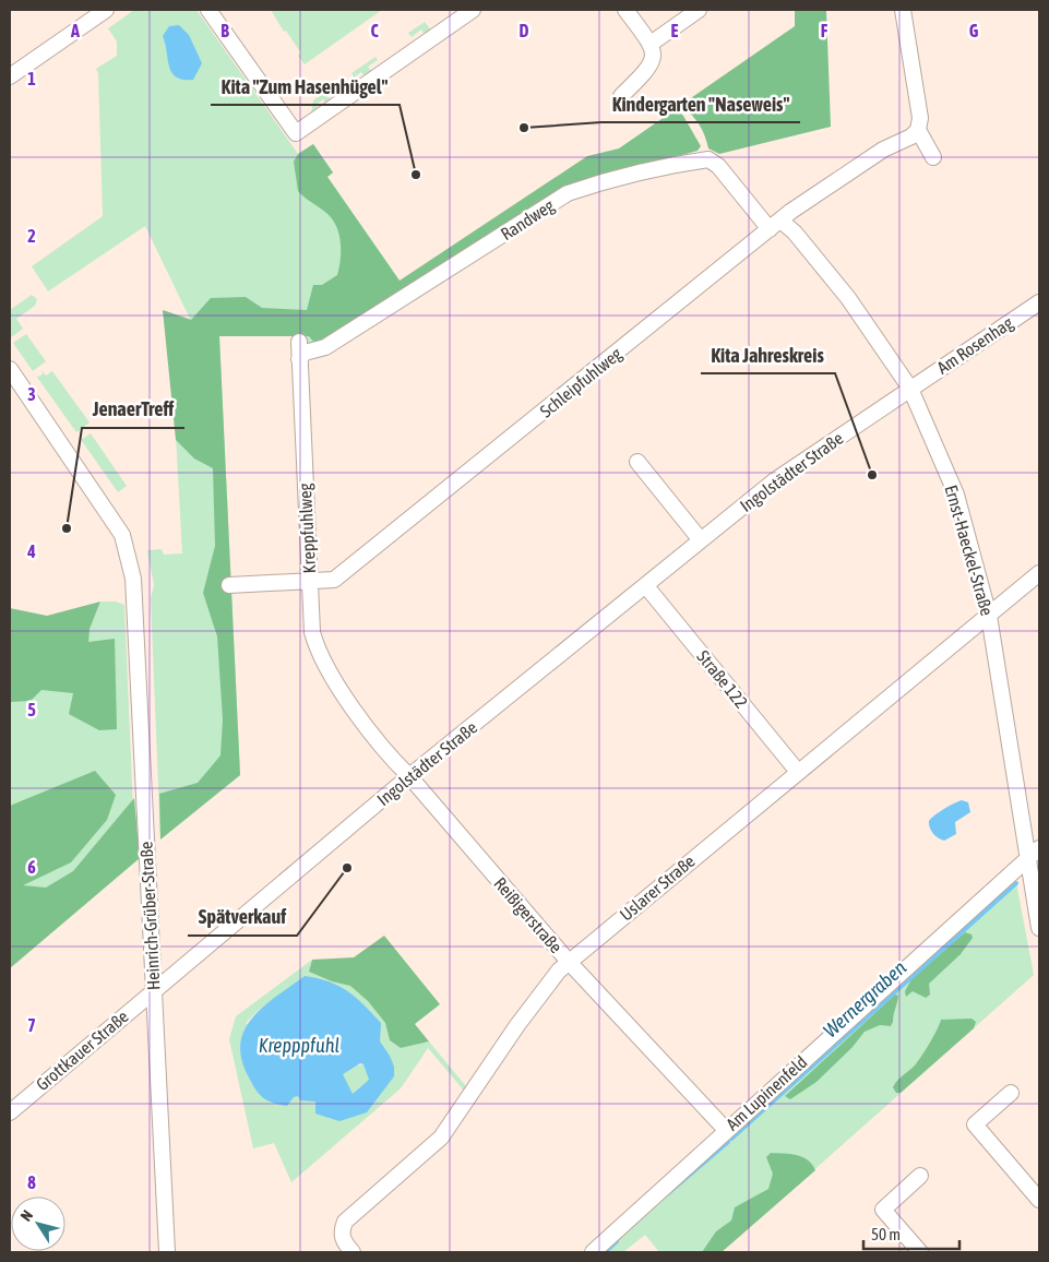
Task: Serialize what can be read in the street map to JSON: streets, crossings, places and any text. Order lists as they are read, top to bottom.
{
  "streets": {
    "street": [
      "Randweg",
      "Am Rosenhag",
      "Schleipfuhlweg",
      "Ingolstädter Straße",
      "Kreppfuhlweg",
      "Ernst-Haeckel-Straße",
      "Straße 122",
      "Uslarer Straße",
      "Reißigerstraße",
      "Heinrich-Grüber-Straße",
      "Grottkauer Straße",
      "Am Lupinenfeld"
    ]
  },
  "crossings": [
    ["Randweg", "Schleipfuhlweg"],
    ["Randweg", "Kreppfuhlweg"],
    ["Randweg", "Ernst-Haeckel-Straße"],
    ["Am Rosenhag", "Ingolstädter Straße"],
    ["Am Rosenhag", "Ernst-Haeckel-Straße"],
    ["Schleipfuhlweg", "Kreppfuhlweg"],
    ["Schleipfuhlweg", "Ernst-Haeckel-Straße"],
    ["Ingolstädter Straße", "Ernst-Haeckel-Straße"],
    ["Ingolstädter Straße", "Straße 122"],
    ["Ingolstädter Straße", "Reißigerstraße"],
    ["Ingolstädter Straße", "Heinrich-Grüber-Straße"],
    ["Ingolstädter Straße", "Grottkauer Straße"],
    ["Kreppfuhlweg", "Reißigerstraße"],
    ["Ernst-Haeckel-Straße", "Uslarer Straße"],
    ["Ernst-Haeckel-Straße", "Am Lupinenfeld"],
    ["Straße 122", "Uslarer Straße"],
    ["Uslarer Straße", "Reißigerstraße"],
    ["Reißigerstraße", "Am Lupinenfeld"],
    ["Heinrich-Grüber-Straße", "Grottkauer Straße"]
  ],
  "water": ["Wernergraben", "Krepppfuhl"],
  "places": [
    "Kindergarten \"Naseweis\"",
    "Kita \"Zum Hasenhügel\"",
    "Kita Jahreskreis",
    "JenaerTreff",
    "Spätverkauf"
  ],
  "scale_bar": "50 m",
  "north": "top left",
  "grid": {
    "columns": [
      "A",
      "B",
      "C",
      "D",
      "E",
      "F",
      "G"
    ],
    "rows": [
      "1",
      "2",
      "3",
      "4",
      "5",
      "6",
      "7",
      "8"
    ]
  }
}
